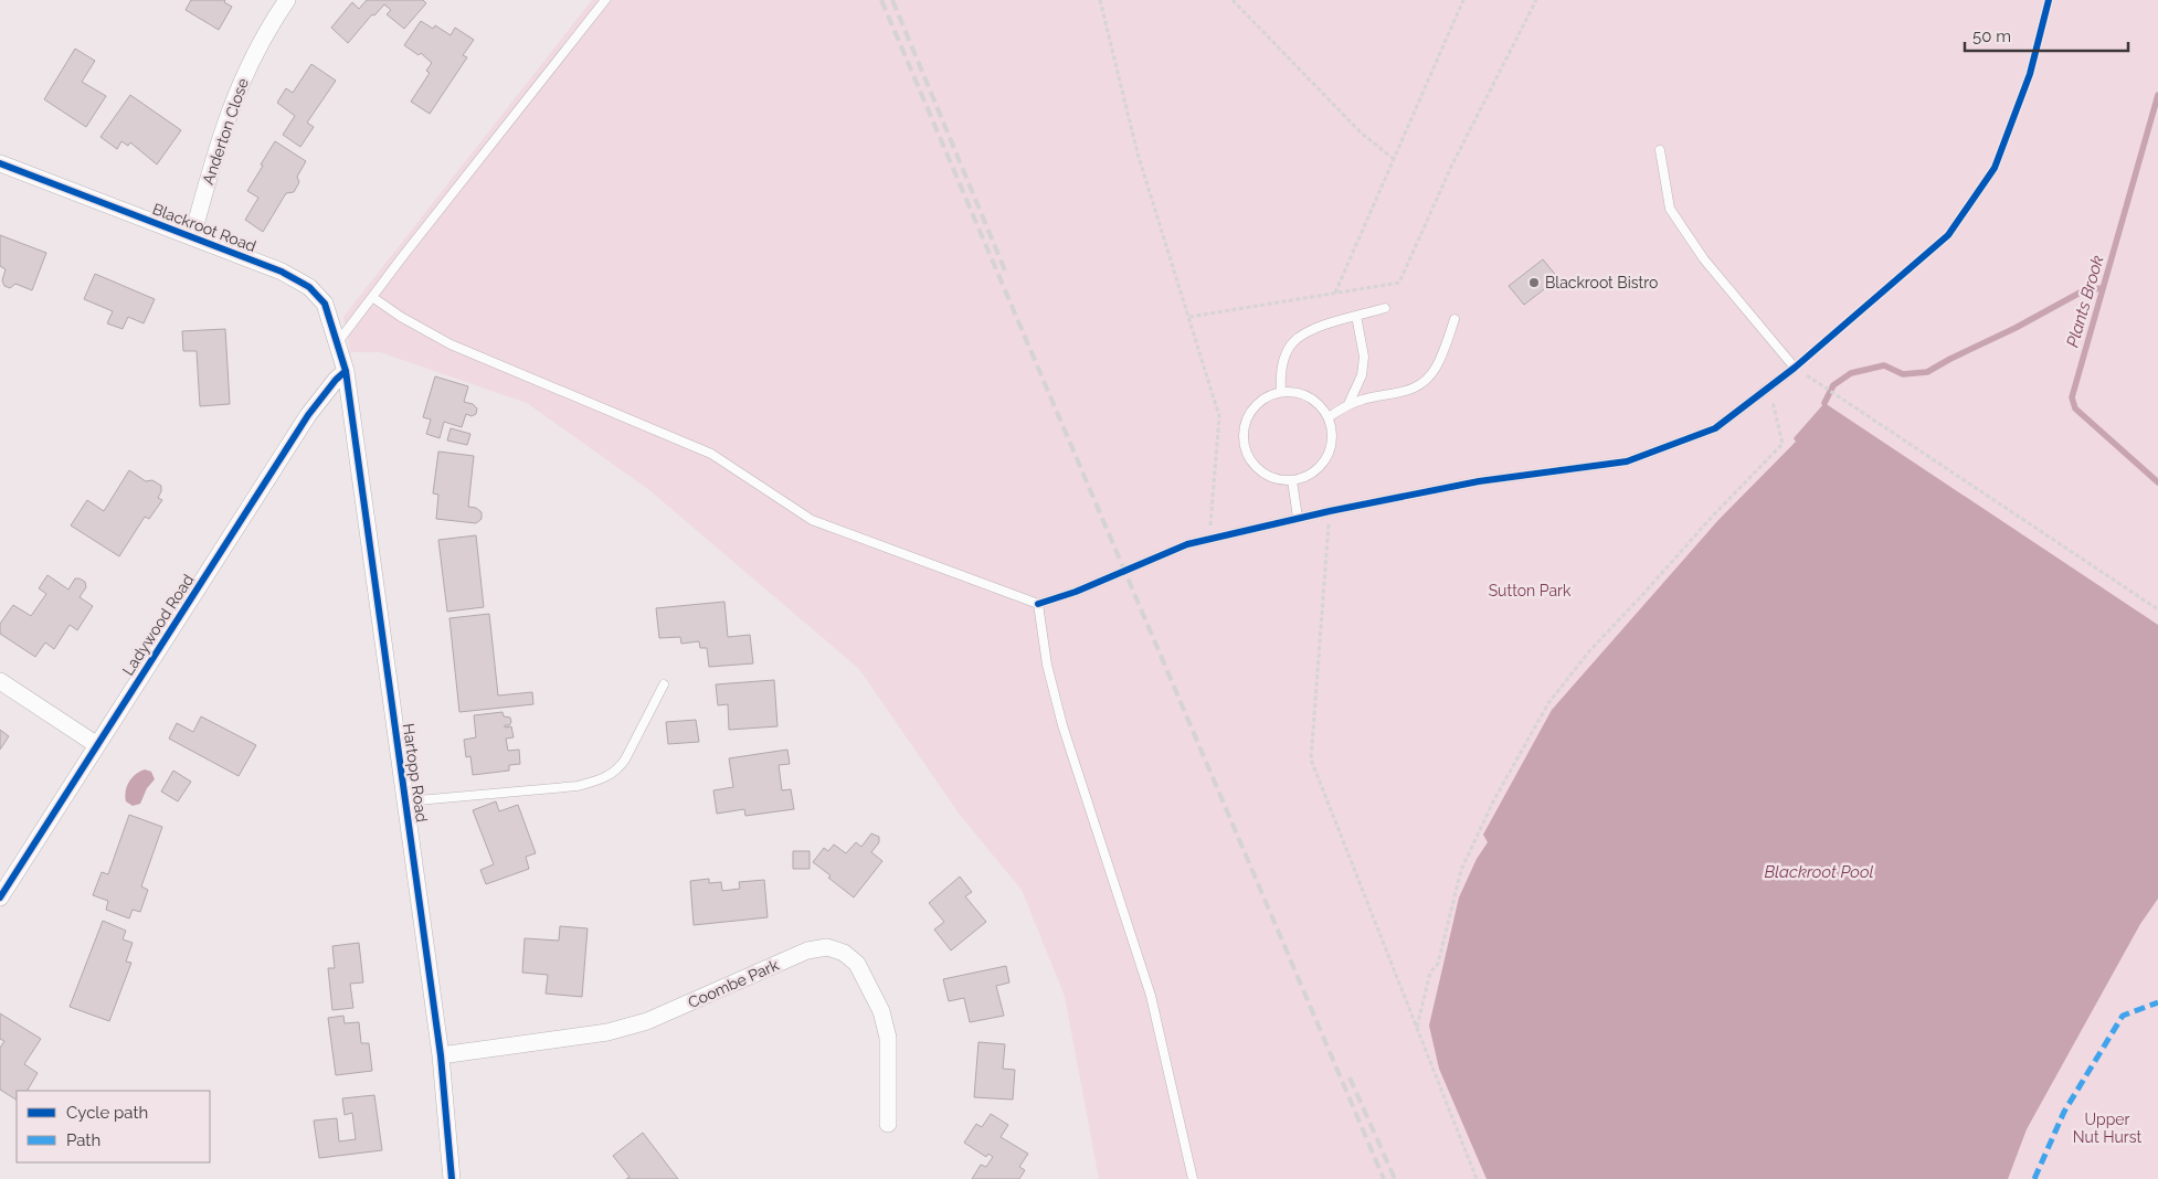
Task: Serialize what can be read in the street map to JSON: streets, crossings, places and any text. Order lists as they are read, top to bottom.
{
  "streets": {
    "street": [
      "Anderton Close",
      "Blackroot Road",
      "Ladywood Road",
      "Hartopp Road",
      "Coombe Park"
    ]
  },
  "crossings": [
    ["Anderton Close", "Blackroot Road"],
    ["Blackroot Road", "Ladywood Road"],
    ["Blackroot Road", "Hartopp Road"],
    ["Ladywood Road", "Hartopp Road"],
    ["Hartopp Road", "Coombe Park"]
  ],
  "water": ["Plants Brook", "Blackroot Pool"],
  "parks": ["Sutton Park", "Upper Nut Hurst"],
  "places": ["Blackroot Bistro"],
  "legend": ["Cycle path", "Path"],
  "scale_bar": "50 m"
}
